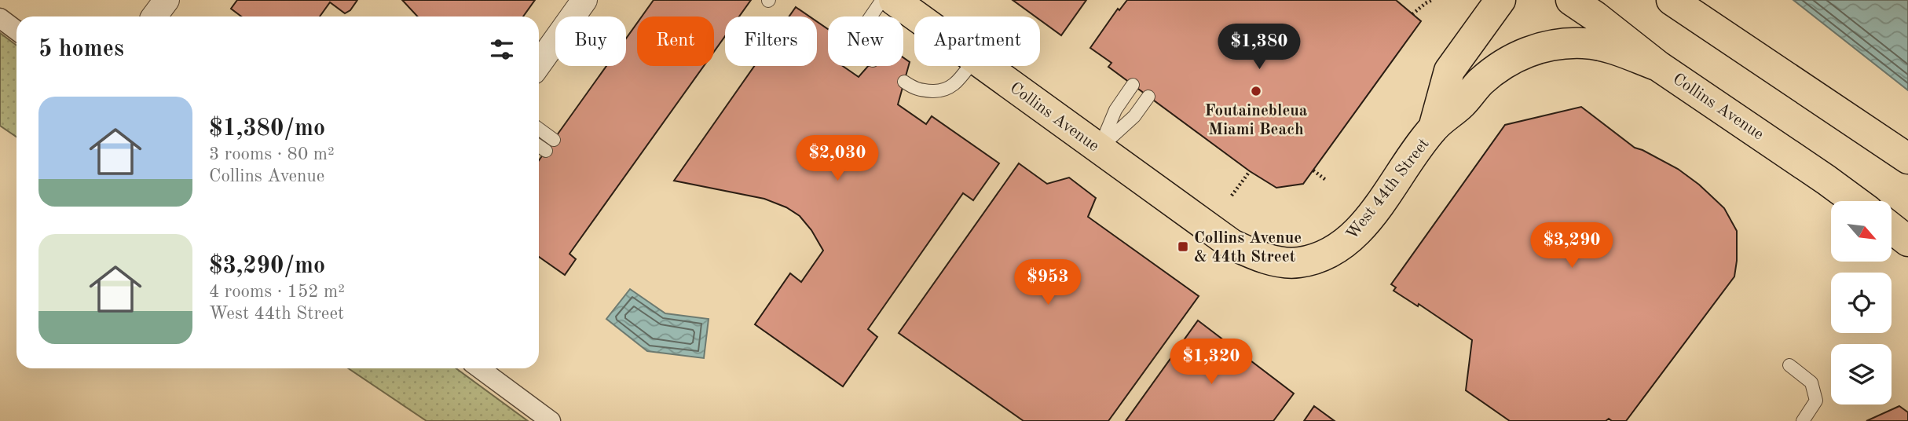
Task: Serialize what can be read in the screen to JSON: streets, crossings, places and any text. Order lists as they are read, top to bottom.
{
  "streets": {
    "main road": ["Collins Avenue", "West 44th Street"]
  },
  "crossings": [
    ["Collins Avenue", "West 44th Street"]
  ],
  "places": {
    "other": ["Foutainebleua Miami Beach"],
    "transit": ["Collins Avenue & 44th Street"]
  },
  "north": "bottom right",
  "page": {
    "chip": [
      "Buy",
      "Rent",
      "Filters",
      "New",
      "Apartment"
    ],
    "heading": "5 homes",
    "price": [
      "$1,380",
      "$2,030",
      "$3,290",
      "$953",
      "$1,320"
    ],
    "list": [
      {
        "name": "$1,380/mo",
        "note": "3 rooms · 80 m² · Collins Avenue"
      },
      {
        "name": "$3,290/mo",
        "note": "4 rooms · 152 m² · West 44th Street"
      }
    ]
  }
}
